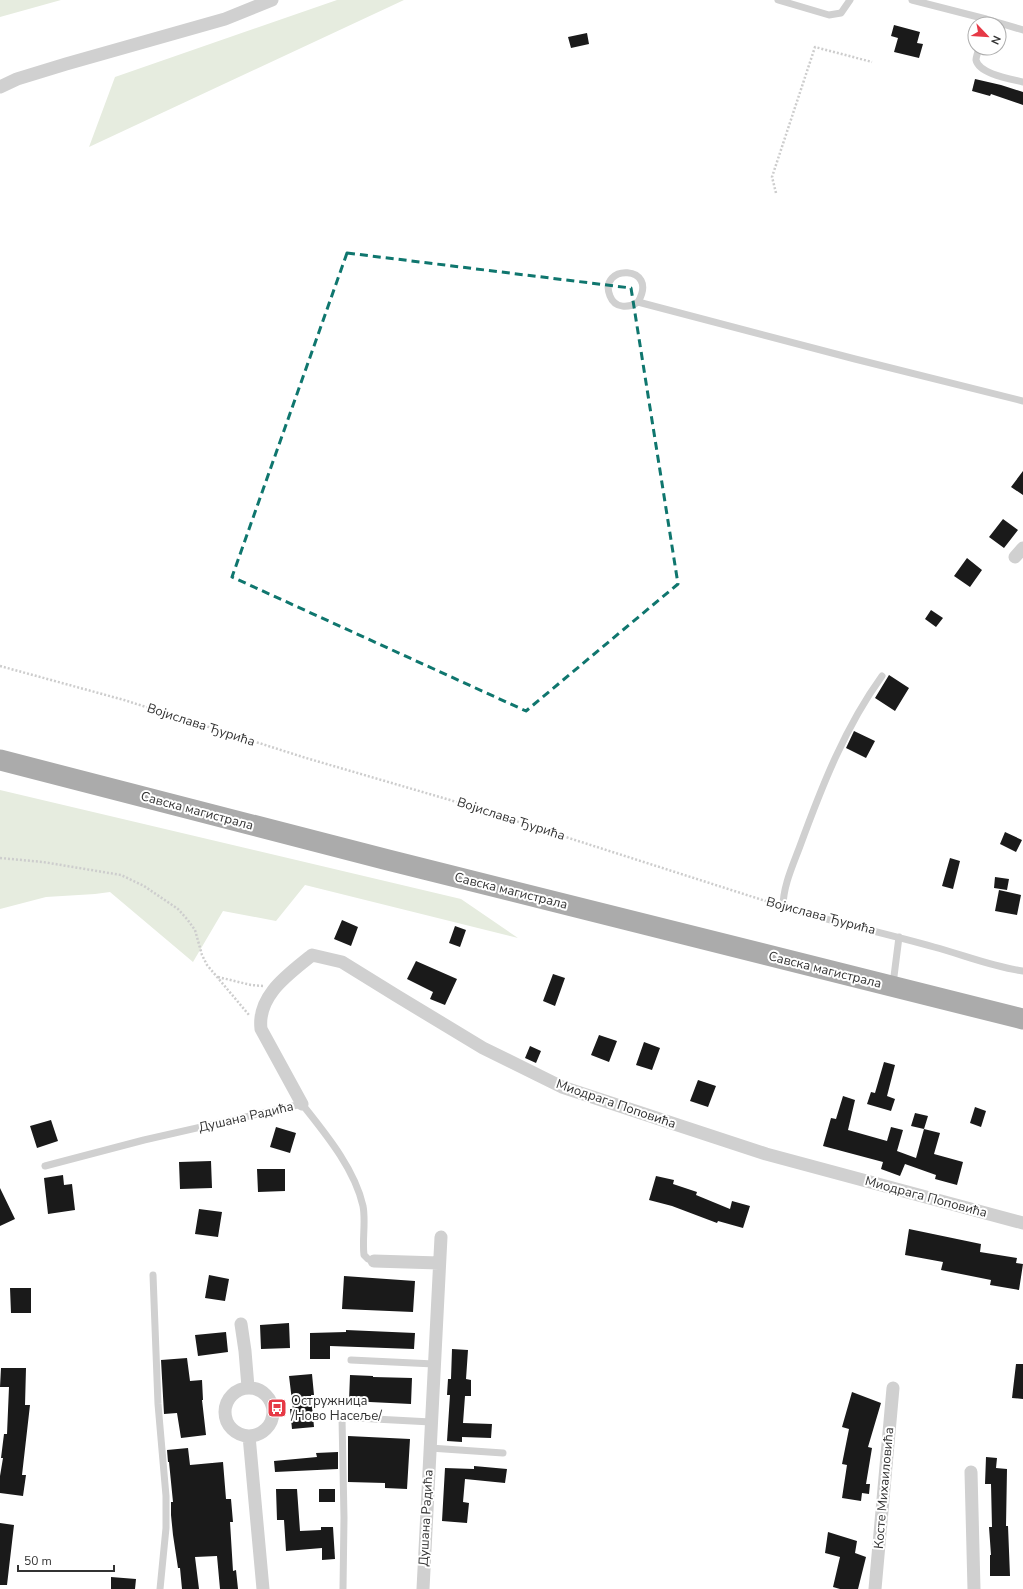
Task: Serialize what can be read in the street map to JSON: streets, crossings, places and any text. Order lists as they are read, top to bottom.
{
  "streets": {
    "main road": ["Савска магистрала"],
    "street": ["Миодрага Поповића", "Душана Радића", "Косте Михаиловића"],
    "lane": ["Војислава Ђурића"]
  },
  "places": {
    "bus stop": ["Остружница /Ново Насеље/"]
  },
  "scale_bar": "50 m",
  "north": "bottom right"
}
